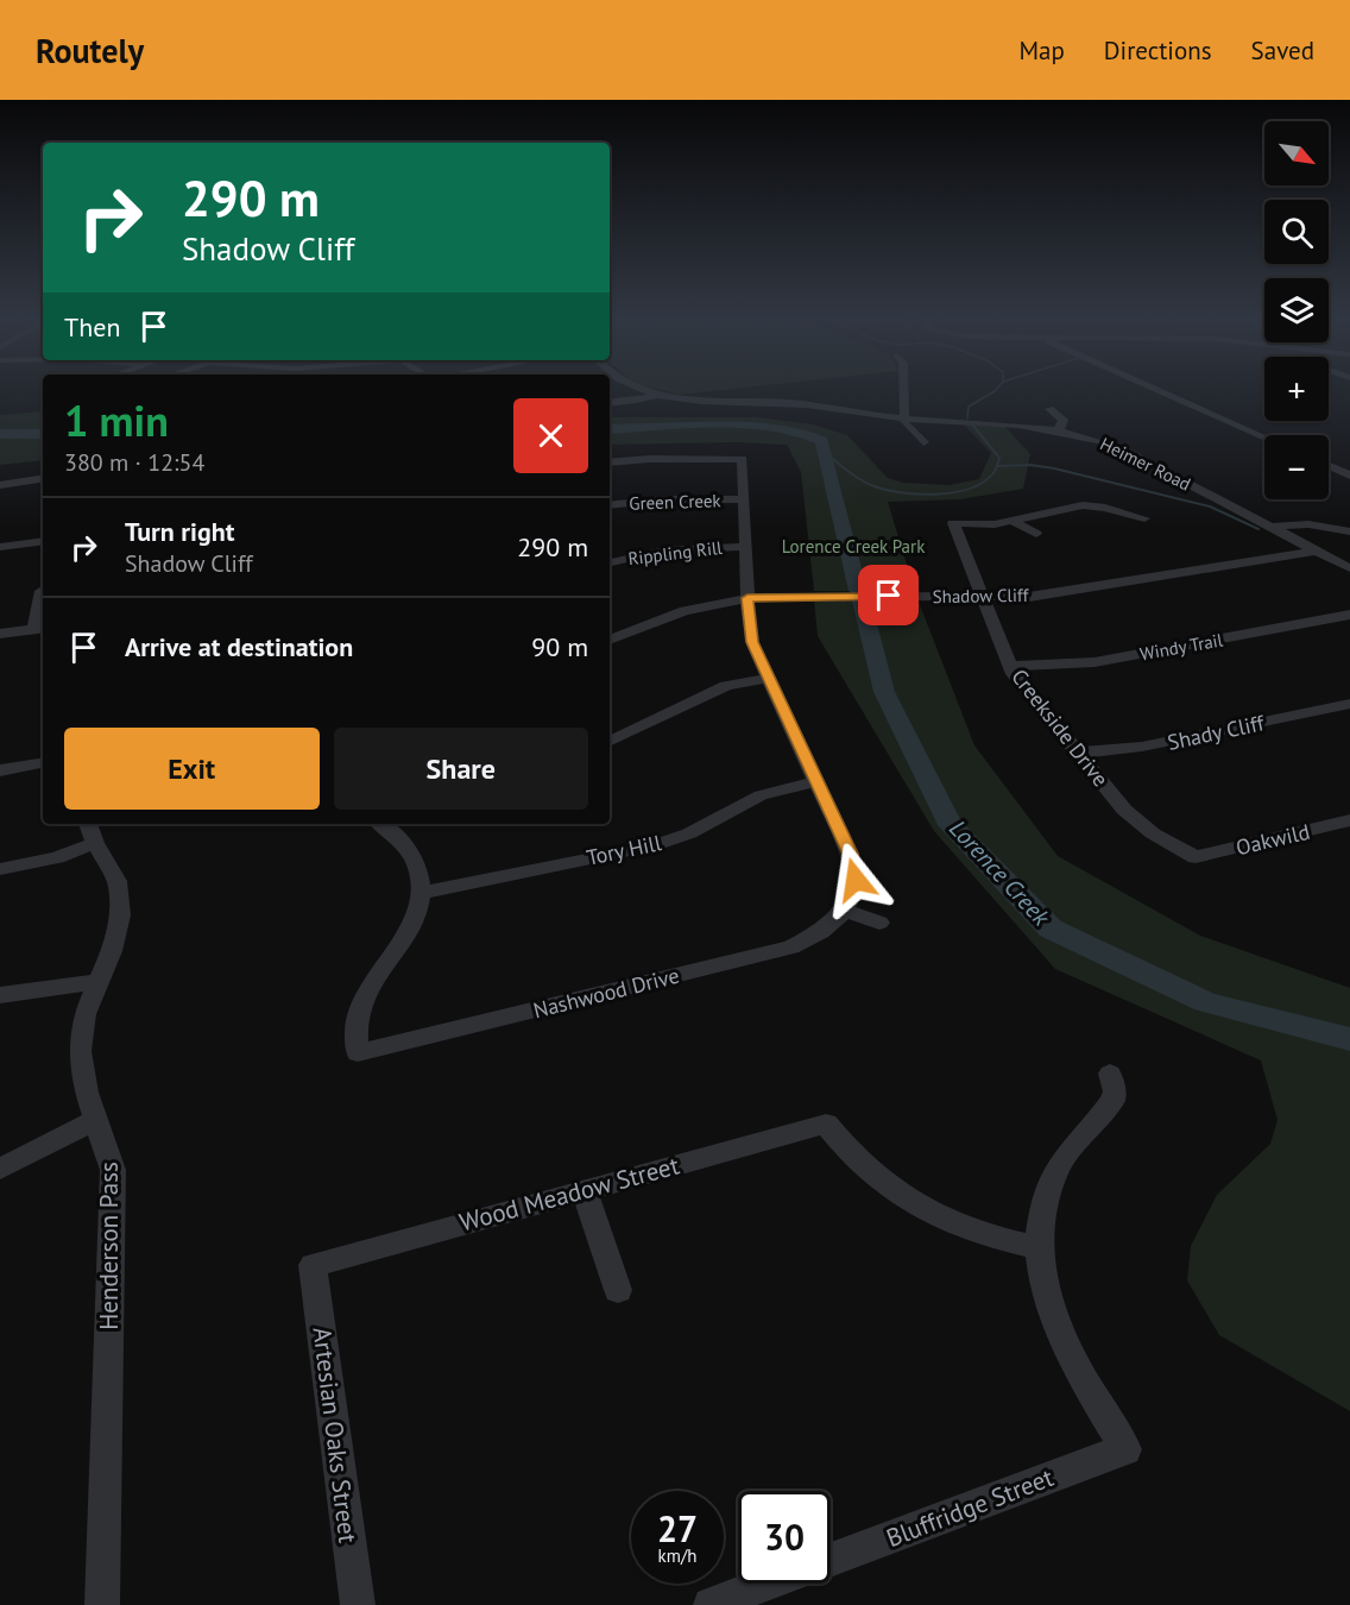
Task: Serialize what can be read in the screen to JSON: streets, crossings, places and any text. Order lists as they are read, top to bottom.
{
  "streets": {
    "street": [
      "Heimer Road",
      "Green Creek",
      "Rippling Rill",
      "Shadow Cliff",
      "Windy Trail",
      "Creekside Drive",
      "Shady Cliff",
      "Oakwild",
      "Tory Hill",
      "Nashwood Drive",
      "Wood Meadow Street",
      "Henderson Pass",
      "Artesian Oaks Street",
      "Bluffridge Street"
    ]
  },
  "crossings": [
    ["Heimer Road", "Shadow Cliff"],
    ["Shadow Cliff", "Creekside Drive"],
    ["Windy Trail", "Creekside Drive"],
    ["Creekside Drive", "Shady Cliff"],
    ["Creekside Drive", "Oakwild"],
    ["Tory Hill", "Nashwood Drive"],
    ["Wood Meadow Street", "Artesian Oaks Street"],
    ["Wood Meadow Street", "Bluffridge Street"]
  ],
  "water": ["Lorence Creek"],
  "parks": ["Lorence Creek Park"],
  "north": "bottom right",
  "page": {
    "header": "Routely",
    "nav": ["Map", "Directions", "Saved"],
    "map_buttons": ["+", "−"],
    "turn": ["290 m", "Shadow Cliff"],
    "then": "Then",
    "heading": ["1 min", "380 m · 12:54"],
    "list": [
      {
        "name": "Turn right",
        "note": "Shadow Cliff",
        "value": "290 m"
      },
      {
        "name": "Arrive at destination",
        "value": "90 m"
      }
    ],
    "buttons": ["Exit", "Share"],
    "speed": "27 km/h",
    "limit": "30"
  }
}
